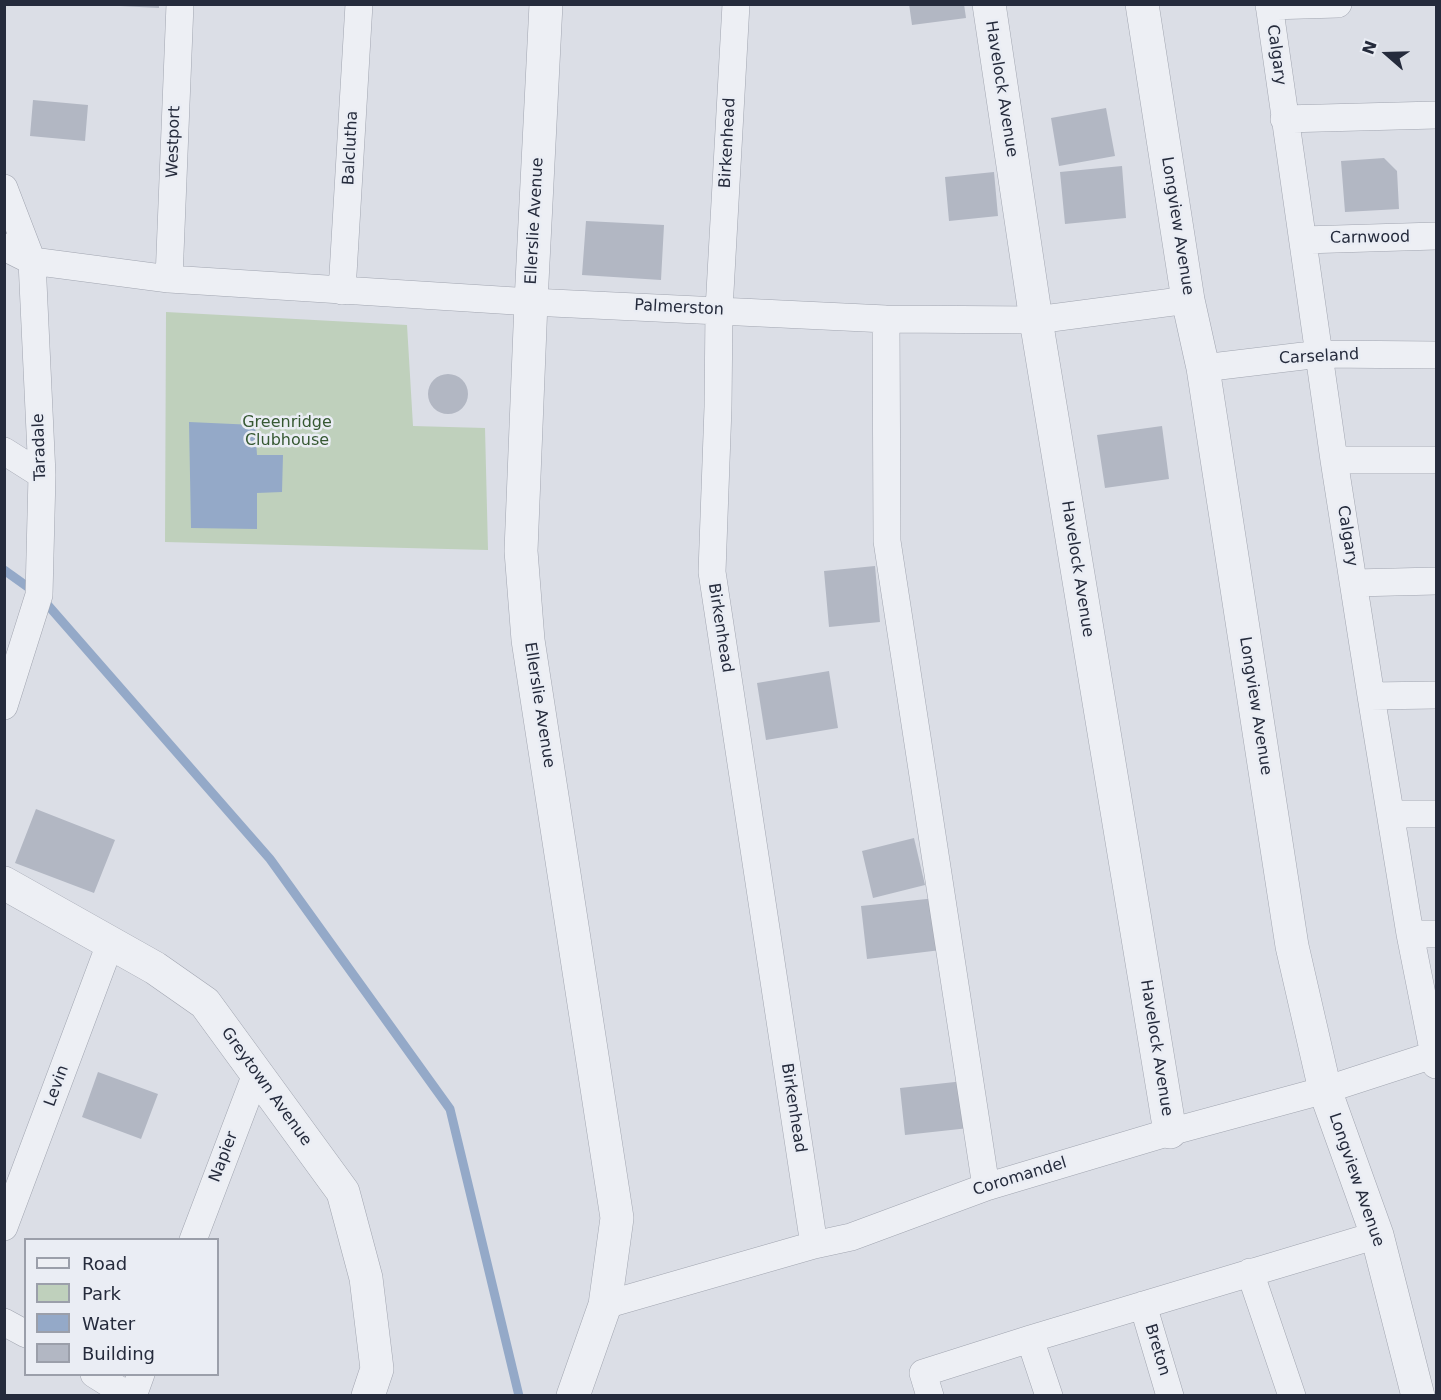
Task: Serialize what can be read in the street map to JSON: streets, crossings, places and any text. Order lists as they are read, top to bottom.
{
  "streets": {
    "street": [
      "Calgary",
      "Havelock Avenue",
      "Westport",
      "Birkenhead",
      "Balclutha",
      "Ellerslie Avenue",
      "Longview Avenue",
      "Carnwood",
      "Palmerston",
      "Carseland",
      "Taradale",
      "Levin",
      "Greytown Avenue",
      "Napier",
      "Coromandel",
      "Breton"
    ]
  },
  "crossings": [
    ["Calgary", "Carnwood"],
    ["Calgary", "Carseland"],
    ["Calgary", "Coromandel"],
    ["Havelock Avenue", "Palmerston"],
    ["Havelock Avenue", "Coromandel"],
    ["Westport", "Palmerston"],
    ["Birkenhead", "Palmerston"],
    ["Birkenhead", "Coromandel"],
    ["Balclutha", "Palmerston"],
    ["Ellerslie Avenue", "Palmerston"],
    ["Ellerslie Avenue", "Coromandel"],
    ["Longview Avenue", "Palmerston"],
    ["Longview Avenue", "Carseland"],
    ["Longview Avenue", "Coromandel"],
    ["Palmerston", "Taradale"],
    ["Levin", "Greytown Avenue"],
    ["Greytown Avenue", "Napier"]
  ],
  "parks": ["Greenridge Clubhouse"],
  "legend": [
    "Road",
    "Park",
    "Water",
    "Building"
  ],
  "north": "left"
}
